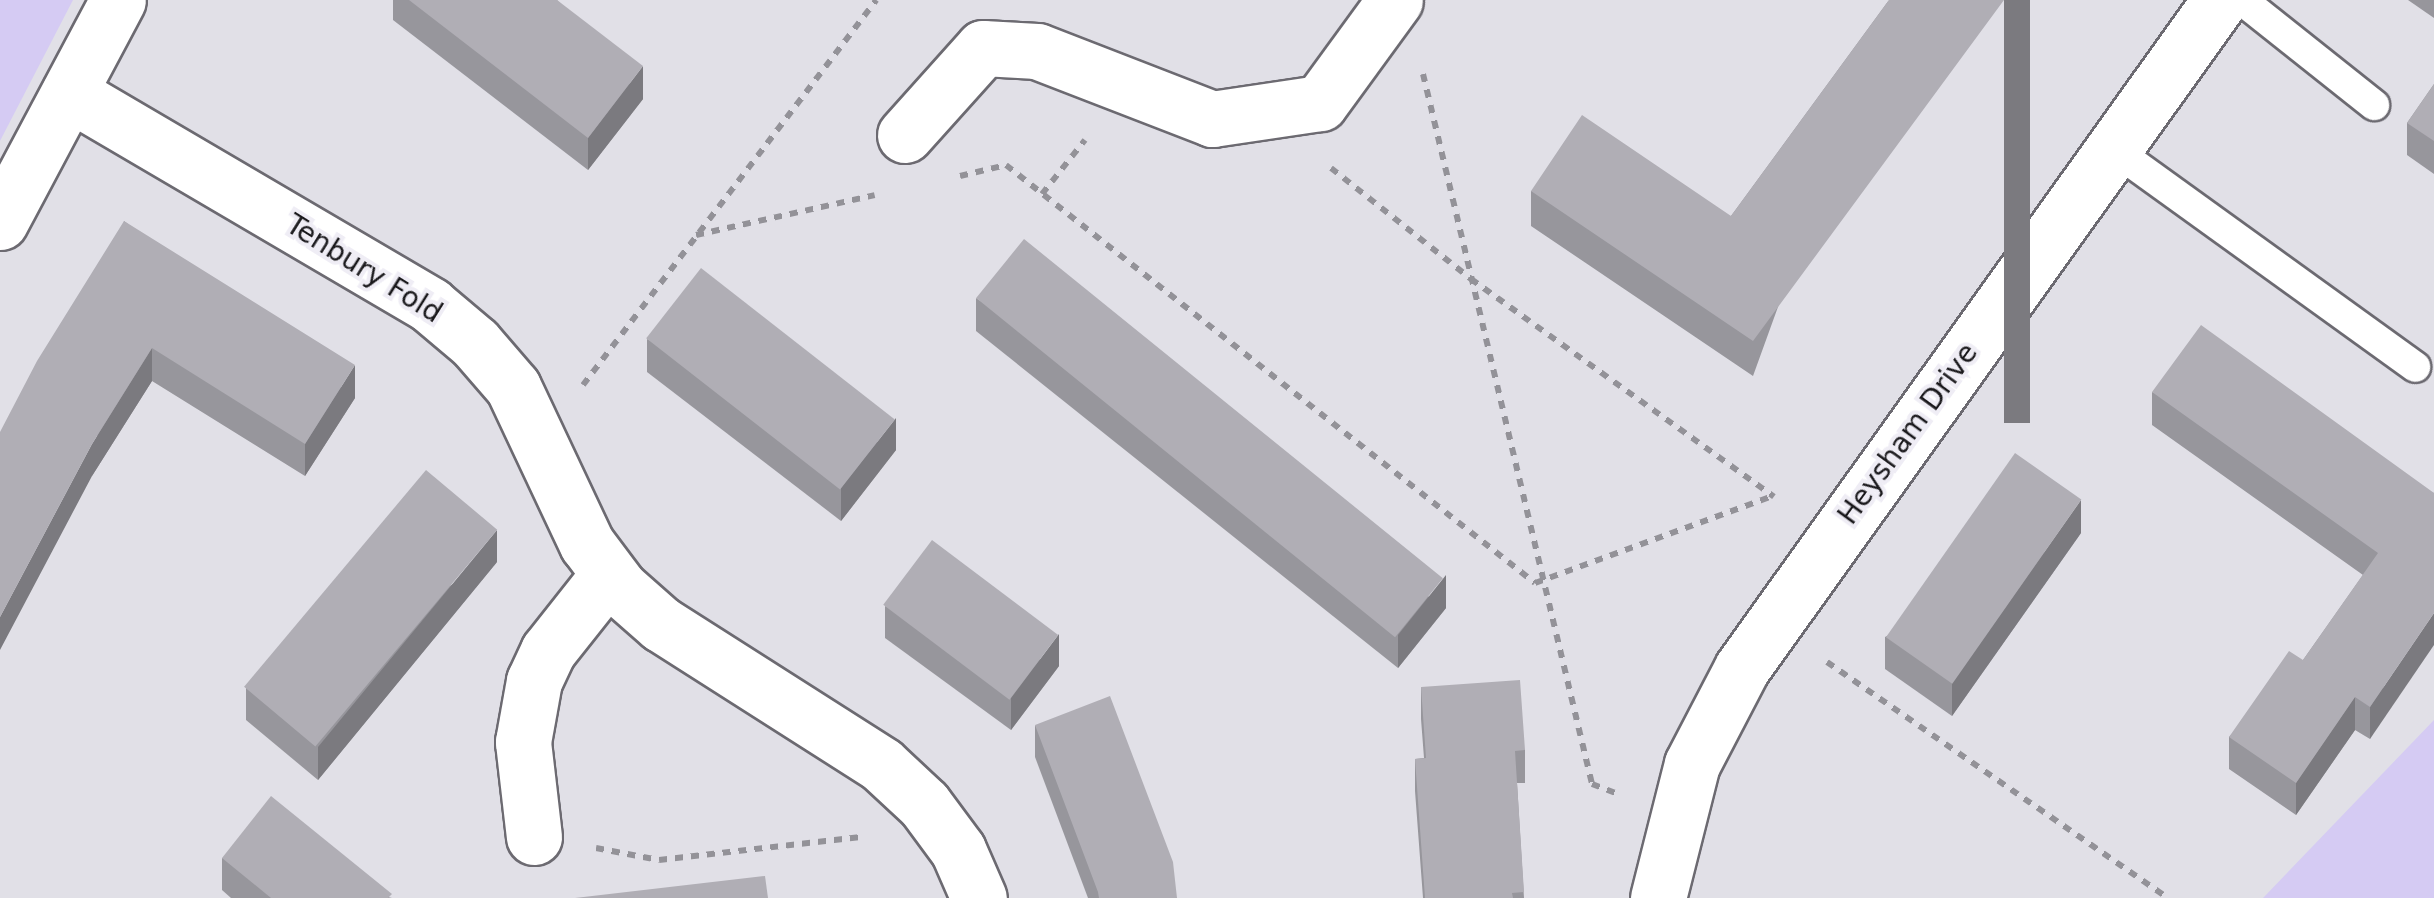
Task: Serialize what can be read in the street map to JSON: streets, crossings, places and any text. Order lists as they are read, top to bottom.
{
  "streets": {
    "street": ["Tenbury Fold", "Heysham Drive"]
  }
}
